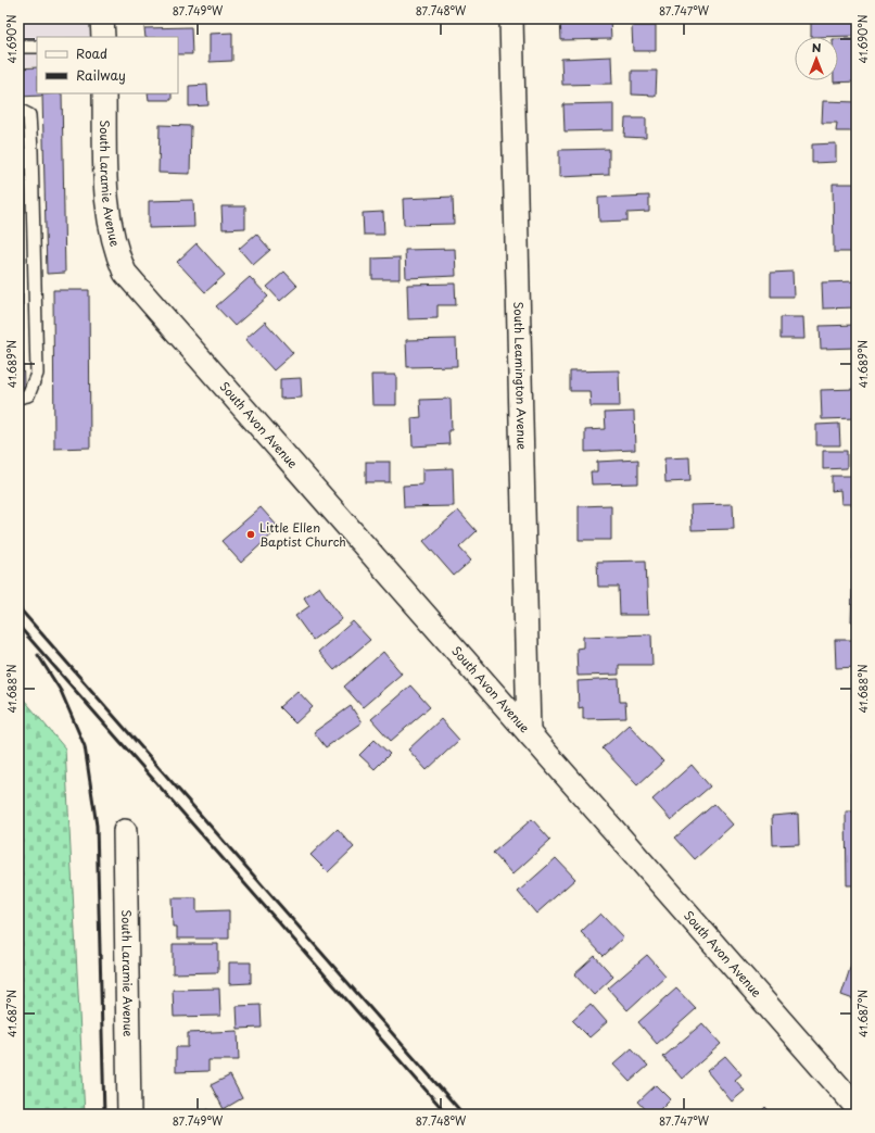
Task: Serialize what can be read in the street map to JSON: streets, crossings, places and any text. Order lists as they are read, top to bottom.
{
  "streets": {
    "street": ["South Laramie Avenue", "South Leamington Avenue", "South Avon Avenue"]
  },
  "crossings": [
    ["South Laramie Avenue", "South Avon Avenue"],
    ["South Leamington Avenue", "South Avon Avenue"]
  ],
  "places": ["Little Ellen Baptist Church"],
  "legend": ["Road", "Railway"],
  "north": "top",
  "coordinates": [
    "87.749°W",
    "87.748°W",
    "87.747°W",
    "41.690°N",
    "41.689°N",
    "41.688°N",
    "41.687°N"
  ]
}
